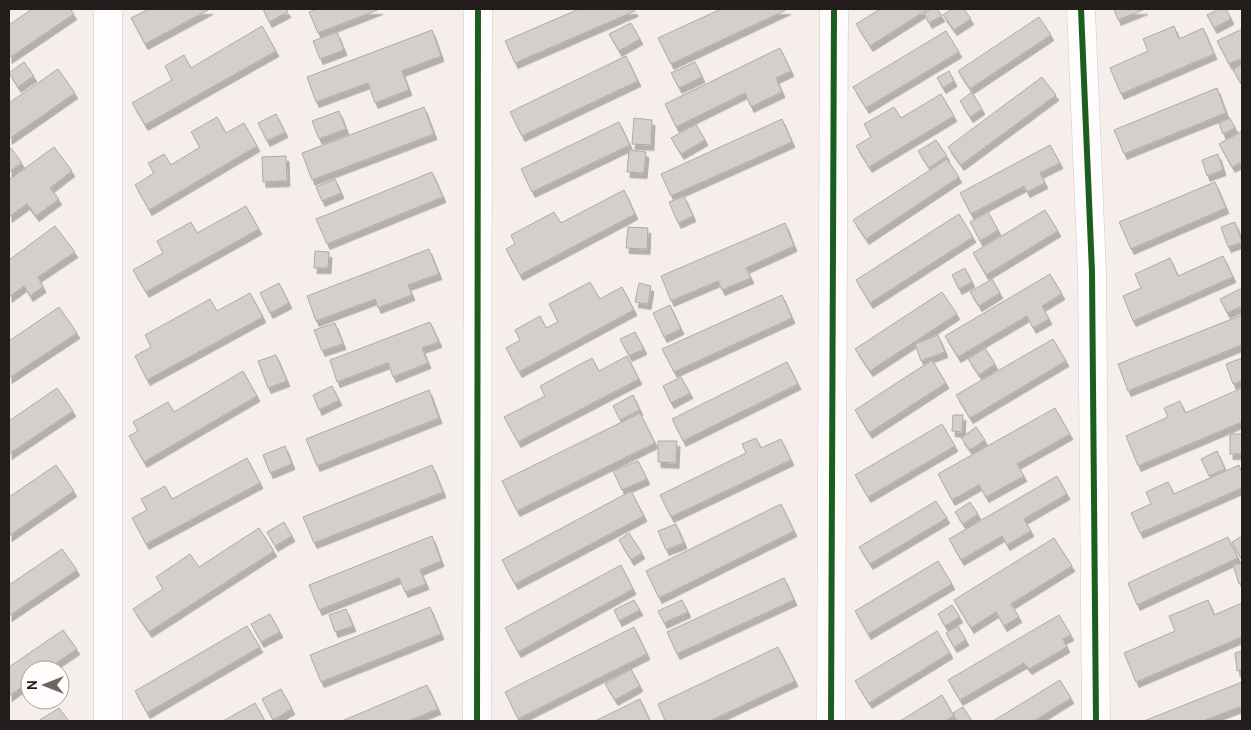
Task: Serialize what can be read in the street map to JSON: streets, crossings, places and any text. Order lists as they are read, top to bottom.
{
  "north": "left"
}
